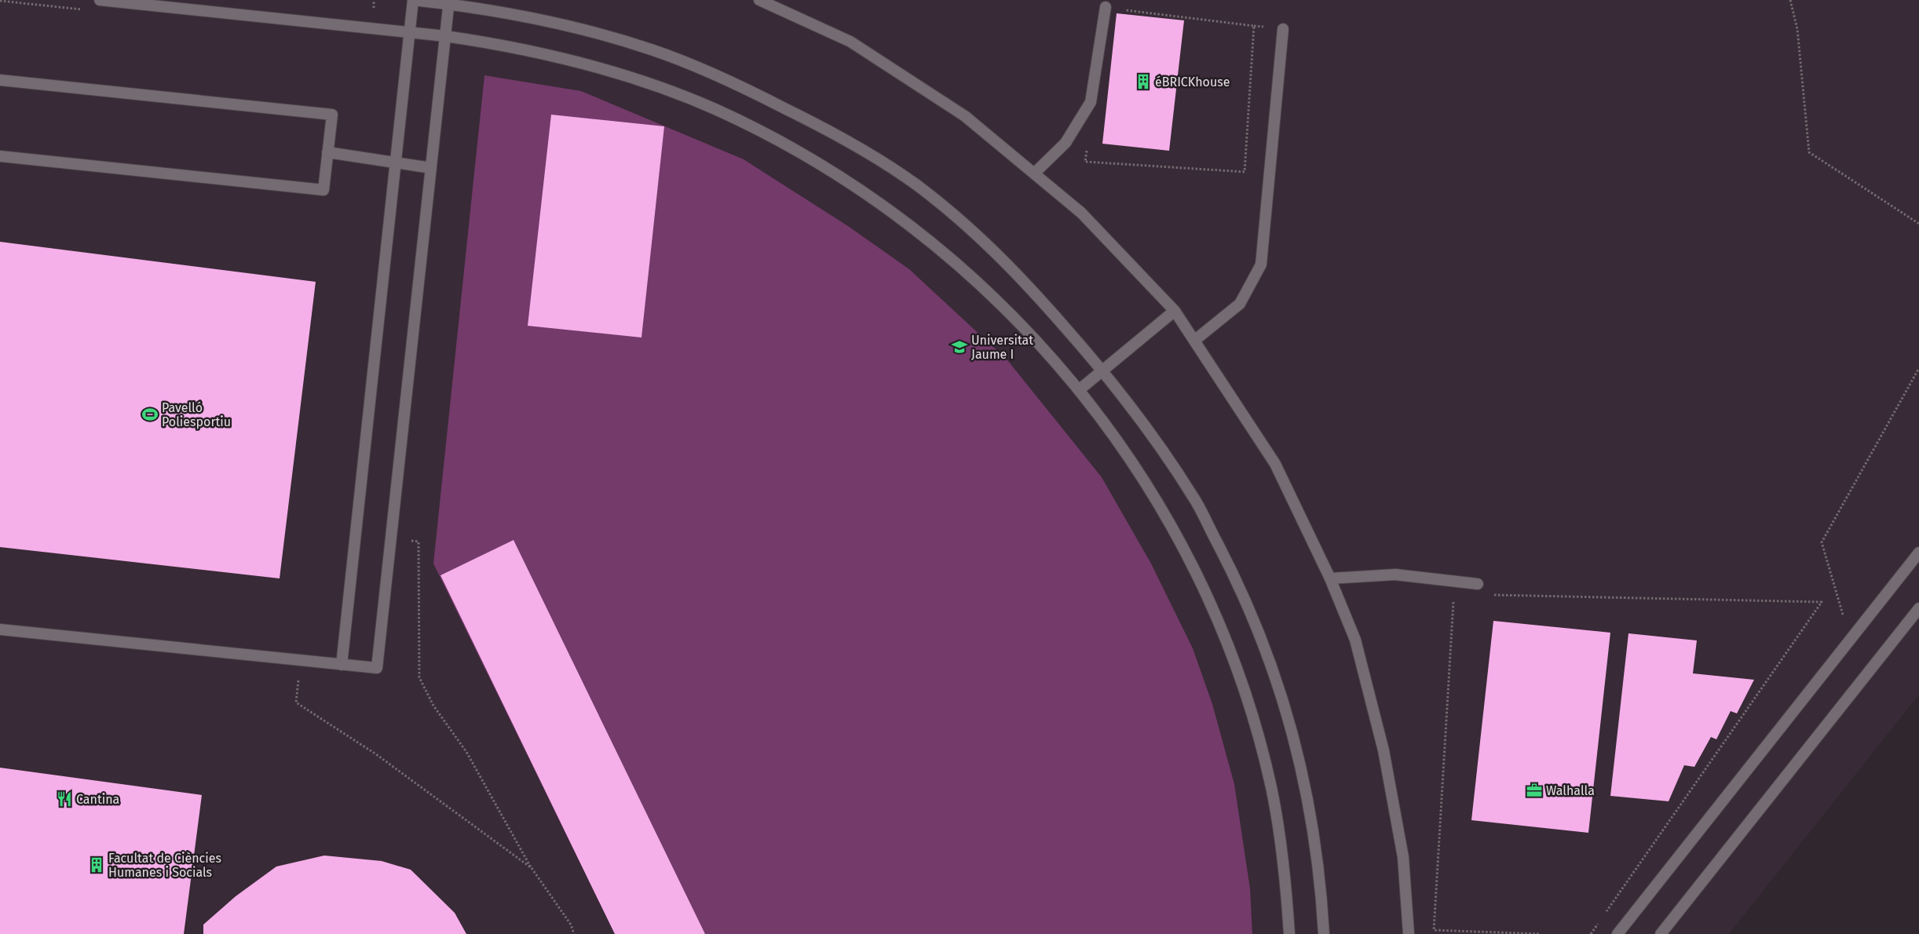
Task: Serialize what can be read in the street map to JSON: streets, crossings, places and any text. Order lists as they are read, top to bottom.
{
  "places": {
    "building": ["éBRICKhouse", "Facultat de Ciències Humanes i Socials"],
    "school or university": ["Universitat Jaume I"],
    "sports": ["Pavelló Poliesportiu"],
    "office": ["Walhalla"],
    "restaurant": ["Cantina"]
  }
}
